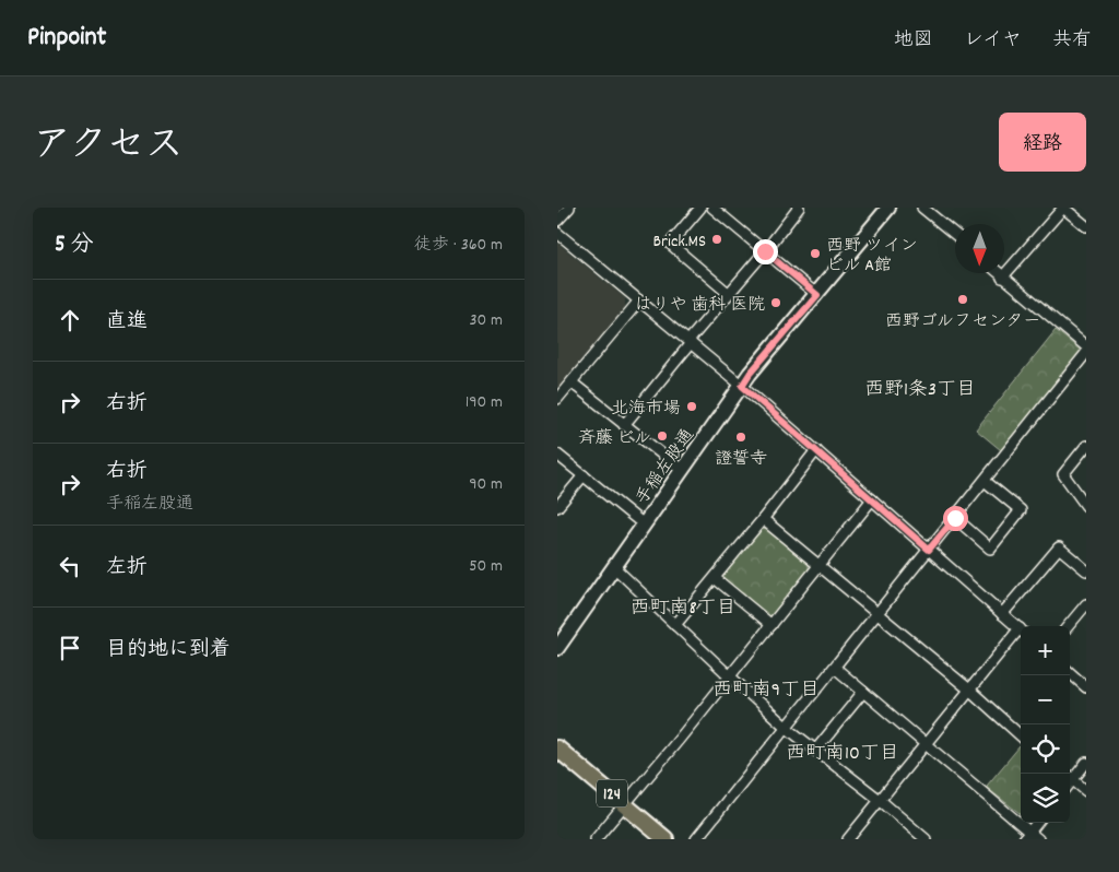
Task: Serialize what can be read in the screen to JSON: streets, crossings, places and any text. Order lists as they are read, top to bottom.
{
  "streets": {
    "main road": ["124"],
    "street": ["手稲左股通"]
  },
  "districts": [
    "西野1条3丁目",
    "西町南8丁目",
    "西町南9丁目",
    "西町南10丁目"
  ],
  "places": [
    "Brick.MS",
    "西野 ツイン ビル A館",
    "西野ゴルフセンター",
    "はりや 歯科 医院",
    "北海市場",
    "斉藤 ビル",
    "證誓寺"
  ],
  "north": "bottom",
  "page": {
    "header": "Pinpoint",
    "nav": ["地図", "レイヤ", "共有"],
    "title": "アクセス",
    "buttons": "経路",
    "heading": ["5 分", "徒歩 · 360 m"],
    "list": [
      ["直進", "30 m"],
      ["右折", "190 m"],
      ["右折", "手稲左股通", "90 m"],
      ["左折", "50 m"],
      "目的地に到着"
    ],
    "map_buttons": ["+", "−"]
  }
}
